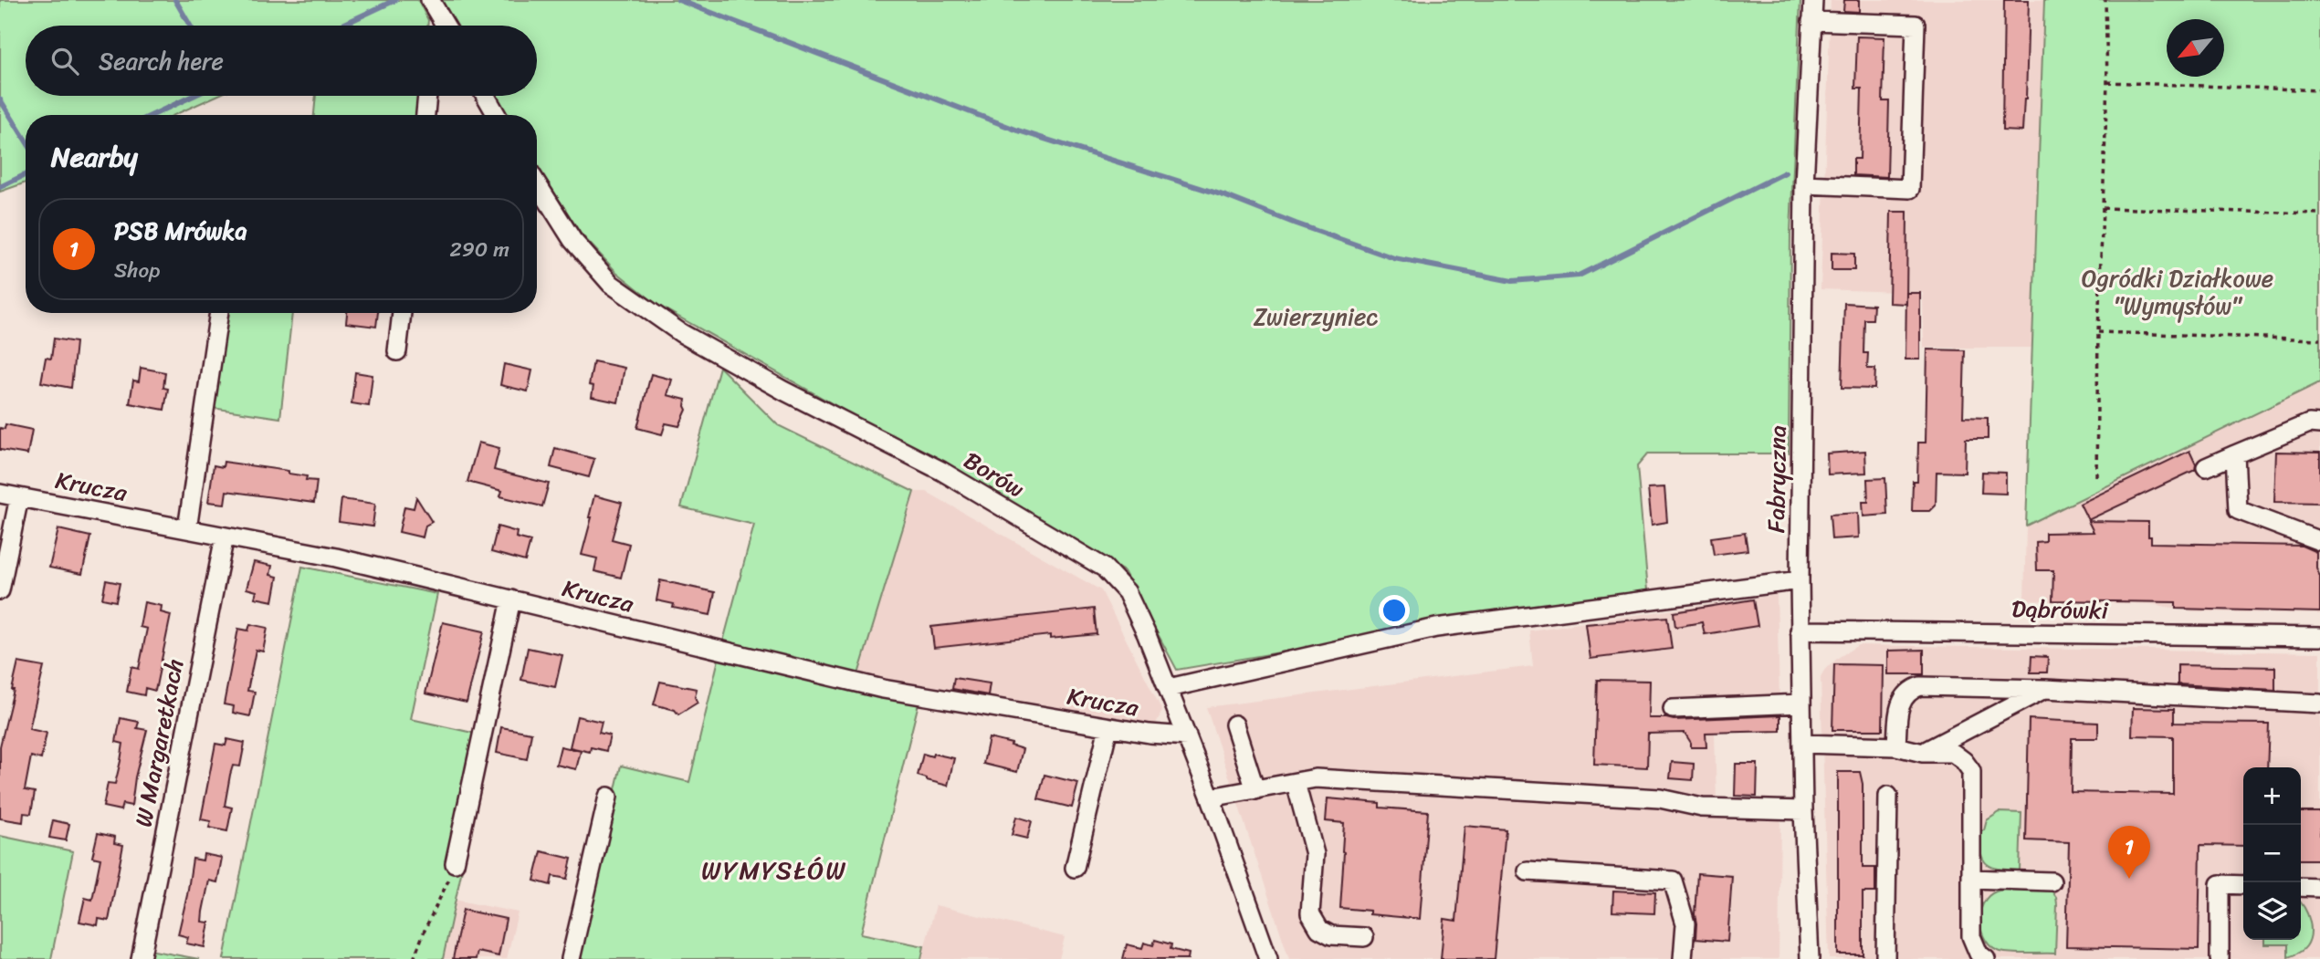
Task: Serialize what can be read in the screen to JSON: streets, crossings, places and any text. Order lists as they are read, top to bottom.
{
  "streets": {
    "street": [
      "Borów",
      "Fabryczna",
      "Krucza",
      "Dąbrówki",
      "W Margaretkach"
    ]
  },
  "crossings": [
    ["Borów", "Krucza"],
    ["Fabryczna", "Dąbrówki"],
    ["Krucza", "W Margaretkach"]
  ],
  "districts": ["WYMYSŁÓW"],
  "parks": ["Ogródki Działkowe \"Wymysłów\"", "Zwierzyniec"],
  "north": "bottom left",
  "page": {
    "search": "Search here",
    "heading": "Nearby",
    "list": [
      {
        "mark": "1",
        "name": "PSB Mrówka",
        "note": "Shop",
        "value": "290 m"
      }
    ],
    "map_buttons": ["+", "−"],
    "pins": "1"
  }
}
